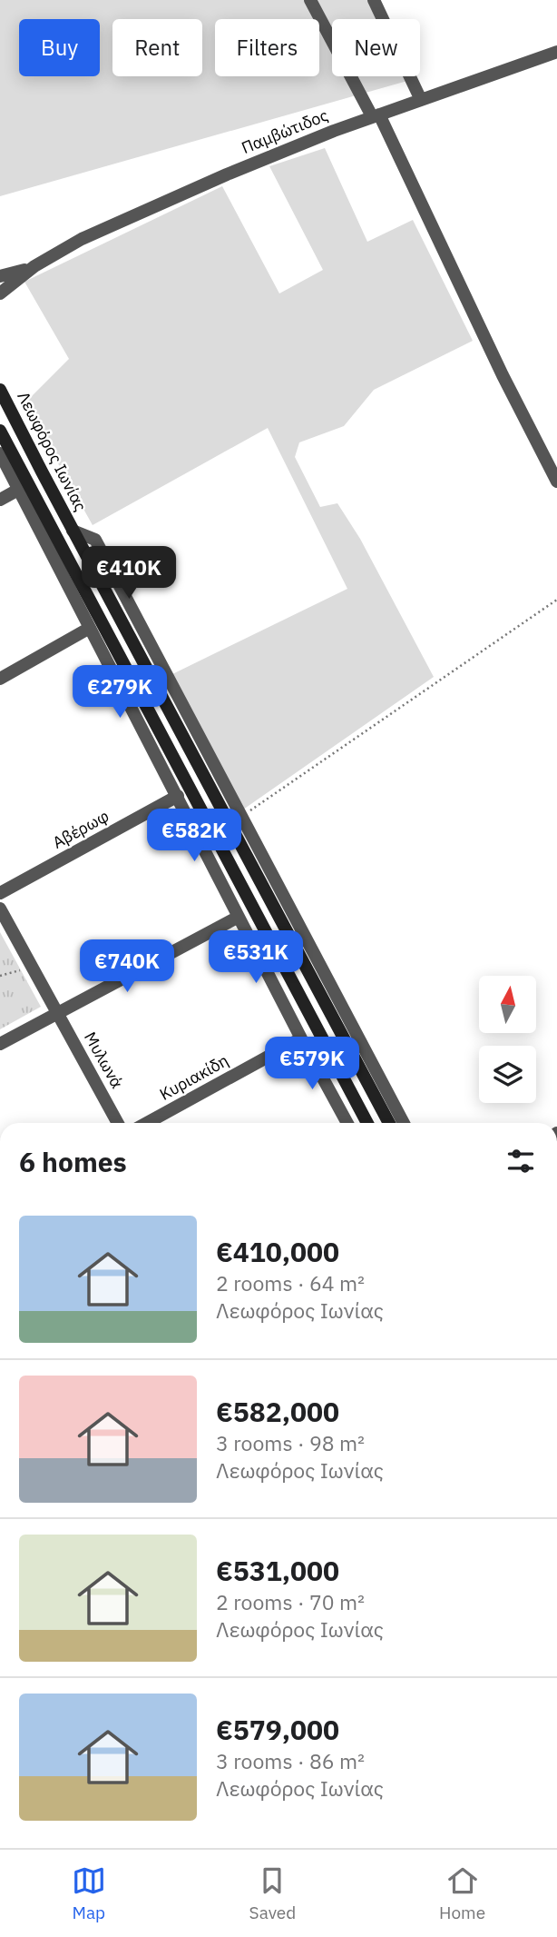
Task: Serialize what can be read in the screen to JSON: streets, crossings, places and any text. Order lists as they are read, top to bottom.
{
  "streets": {
    "street": [
      "Παμβώτιδος",
      "Λεωφόρος Ιωνίας",
      "Αβέρωφ",
      "Μυλωνά",
      "Κυριακίδη"
    ]
  },
  "north": "top",
  "page": {
    "chip": [
      "Buy",
      "Rent",
      "Filters",
      "New"
    ],
    "price": [
      "€410K",
      "€279K",
      "€582K",
      "€531K",
      "€740K",
      "€579K"
    ],
    "heading": "6 homes",
    "list": [
      {
        "name": "€410,000",
        "note": "2 rooms · 64 m² · Λεωφόρος Ιωνίας"
      },
      {
        "name": "€582,000",
        "note": "3 rooms · 98 m² · Λεωφόρος Ιωνίας"
      },
      {
        "name": "€531,000",
        "note": "2 rooms · 70 m² · Λεωφόρος Ιωνίας"
      },
      {
        "name": "€579,000",
        "note": "3 rooms · 86 m² · Λεωφόρος Ιωνίας"
      }
    ],
    "tabs": ["Map", "Saved", "Home"]
  }
}
